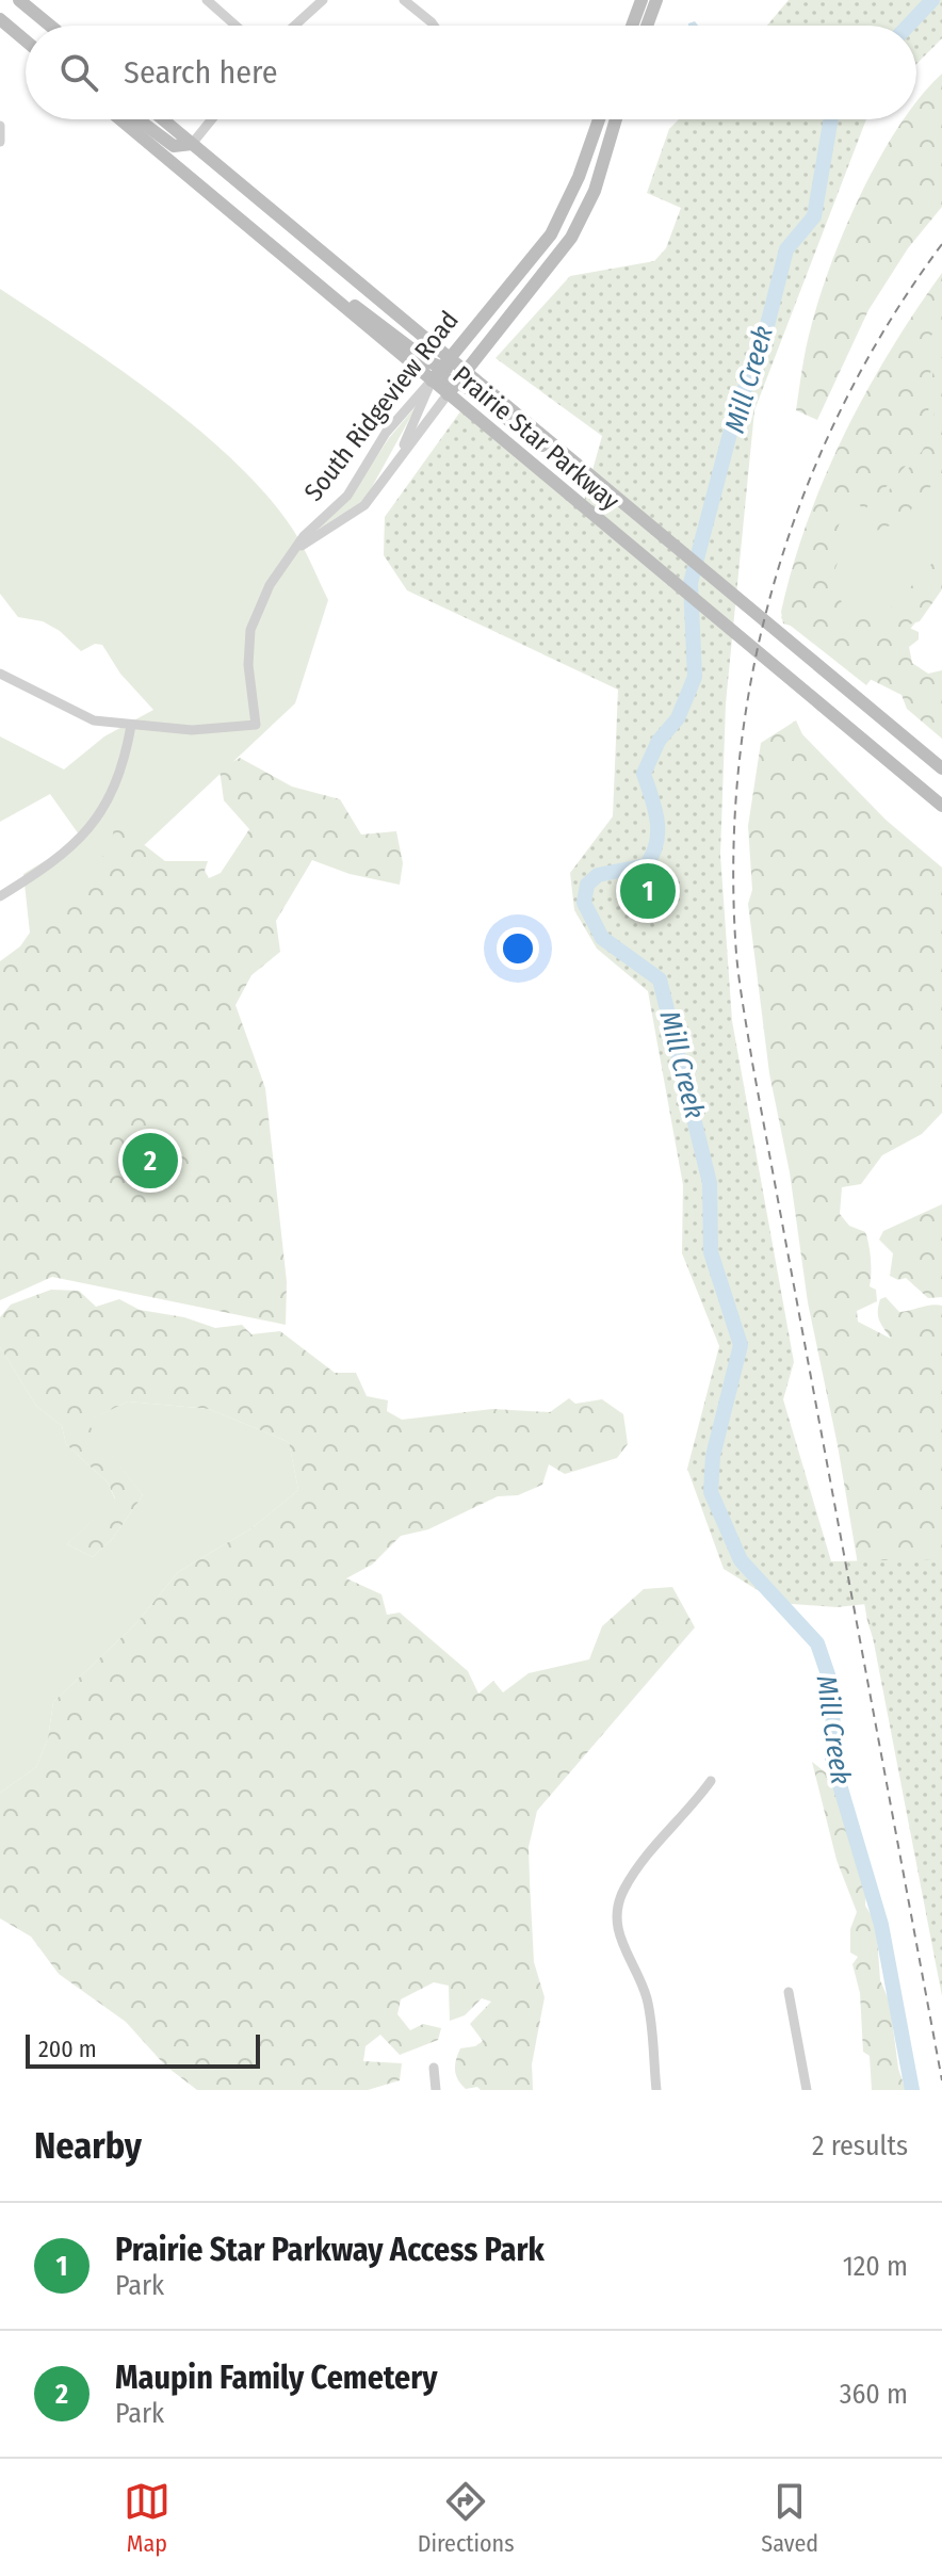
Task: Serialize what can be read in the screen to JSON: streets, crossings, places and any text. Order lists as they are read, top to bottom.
{
  "streets": {
    "main road": ["South Ridgeview Road", "Prairie Star Parkway"]
  },
  "crossings": [
    ["South Ridgeview Road", "Prairie Star Parkway"]
  ],
  "water": ["Mill Creek"],
  "scale_bar": "200 m",
  "page": {
    "search": "Search here",
    "pins": ["1", "2"],
    "scale": "200 m",
    "heading": ["Nearby", "2 results"],
    "list": [
      {
        "mark": "1",
        "name": "Prairie Star Parkway Access Park",
        "note": "Park",
        "value": "120 m"
      },
      {
        "mark": "2",
        "name": "Maupin Family Cemetery",
        "note": "Park",
        "value": "360 m"
      }
    ],
    "nav": ["Map", "Directions", "Saved"]
  }
}
